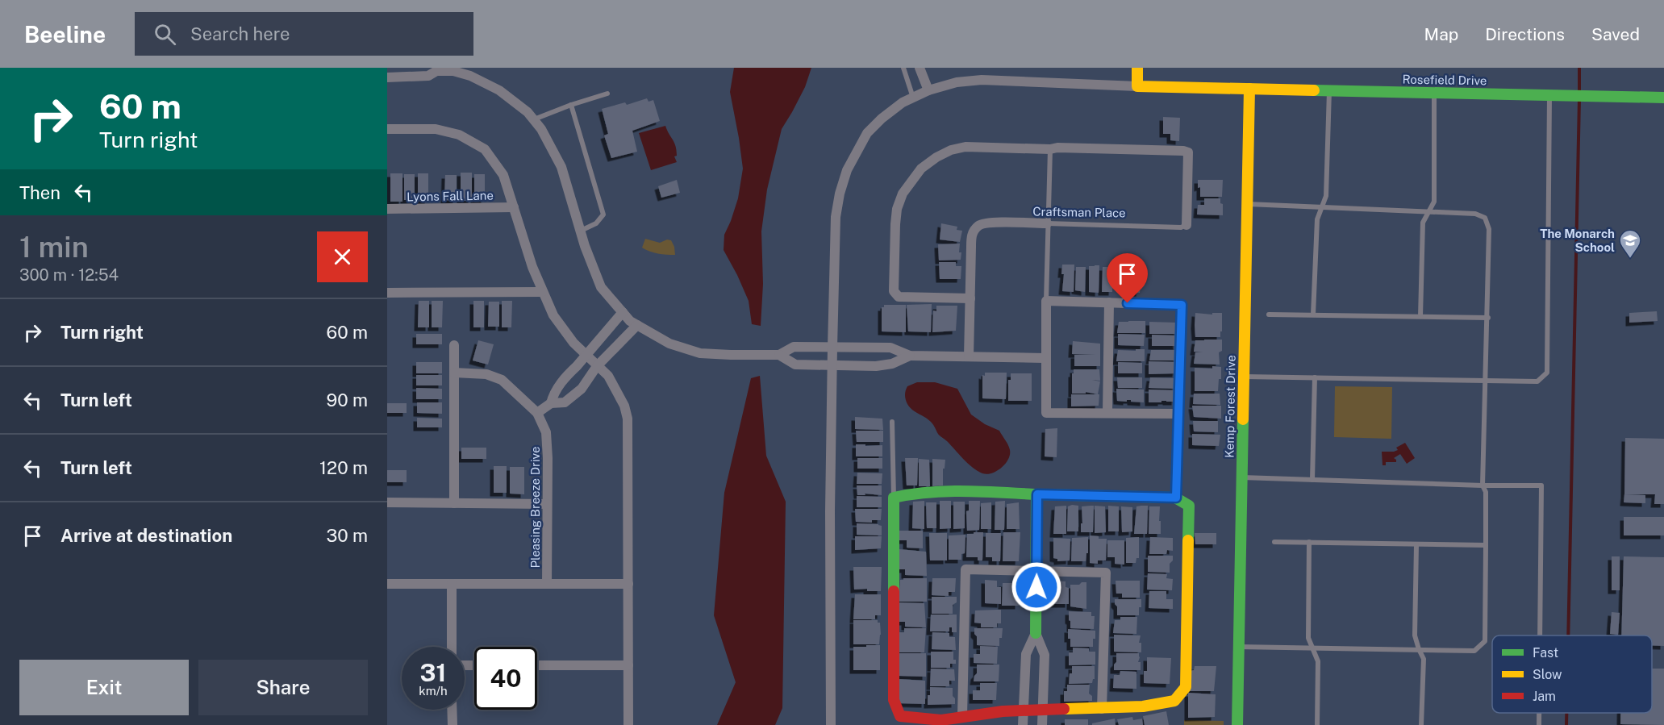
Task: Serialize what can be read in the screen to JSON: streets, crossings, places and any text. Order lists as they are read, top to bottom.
{
  "streets": {
    "street": [
      "Rosefield Drive",
      "Lyons Fall Lane",
      "Craftsman Place",
      "Kemp Forest Drive",
      "Pleasing Breeze Drive"
    ]
  },
  "crossings": [
    ["Rosefield Drive", "Kemp Forest Drive"]
  ],
  "places": {
    "school or university": ["The Monarch School"]
  },
  "legend": ["Fast", "Slow", "Jam"],
  "page": {
    "header": "Beeline",
    "search": "Search here",
    "nav": ["Map", "Directions", "Saved"],
    "turn": ["60 m", "Turn right"],
    "then": "Then",
    "heading": ["1 min", "300 m · 12:54"],
    "list": [
      {
        "name": "Turn right",
        "value": "60 m"
      },
      {
        "name": "Turn left",
        "value": "90 m"
      },
      {
        "name": "Turn left",
        "value": "120 m"
      },
      {
        "name": "Arrive at destination",
        "value": "30 m"
      }
    ],
    "speed": "31 km/h",
    "limit": "40",
    "buttons": ["Exit", "Share"]
  }
}
